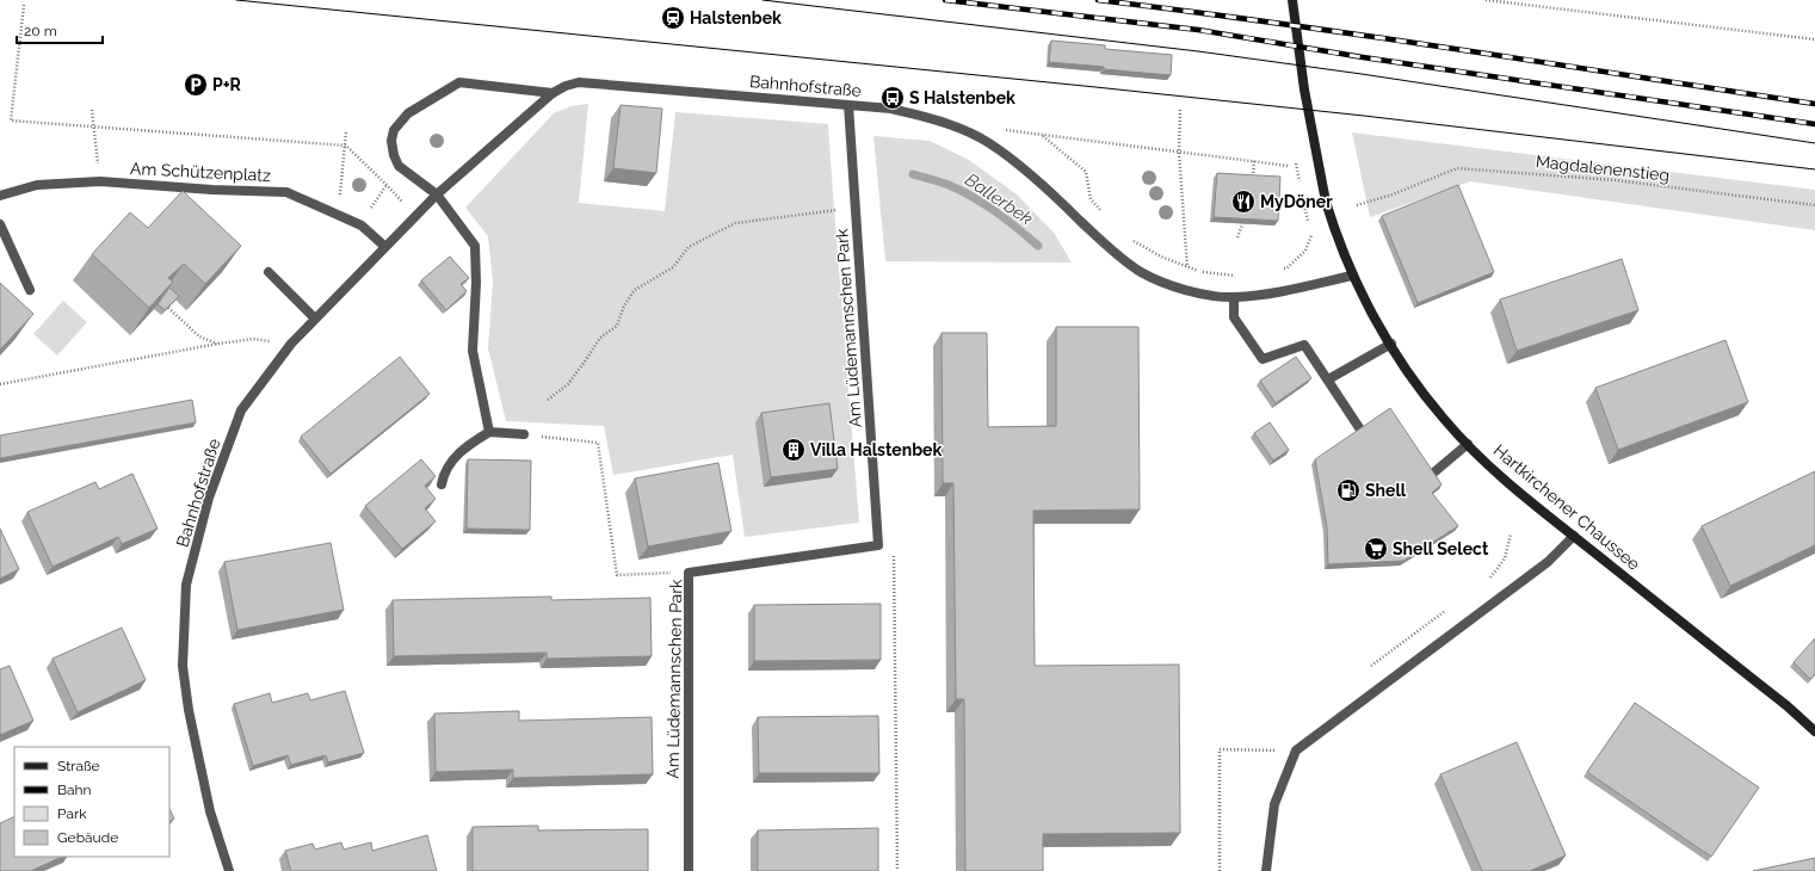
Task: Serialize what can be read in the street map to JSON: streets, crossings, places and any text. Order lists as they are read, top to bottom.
{
  "streets": {
    "main road": ["Hartkirchener Chaussee"],
    "street": ["Bahnhofstraße", "Am Schützenplatz", "Am Lüdemannschen Park"],
    "path": ["Magdalenenstieg"]
  },
  "crossings": [
    ["Bahnhofstraße", "Am Schützenplatz"],
    ["Bahnhofstraße", "Am Lüdemannschen Park"],
    ["Bahnhofstraße", "Hartkirchener Chaussee"]
  ],
  "water": ["Ballerbek"],
  "places": {
    "station": ["Halstenbek"],
    "parking": ["P+R"],
    "bus stop": ["S Halstenbek"],
    "restaurant": ["MyDöner"],
    "building": ["Villa Halstenbek"],
    "fuel station": ["Shell"],
    "supermarket": ["Shell Select"]
  },
  "legend": [
    "Straße",
    "Bahn",
    "Park",
    "Gebäude"
  ],
  "scale_bar": "20 m"
}
